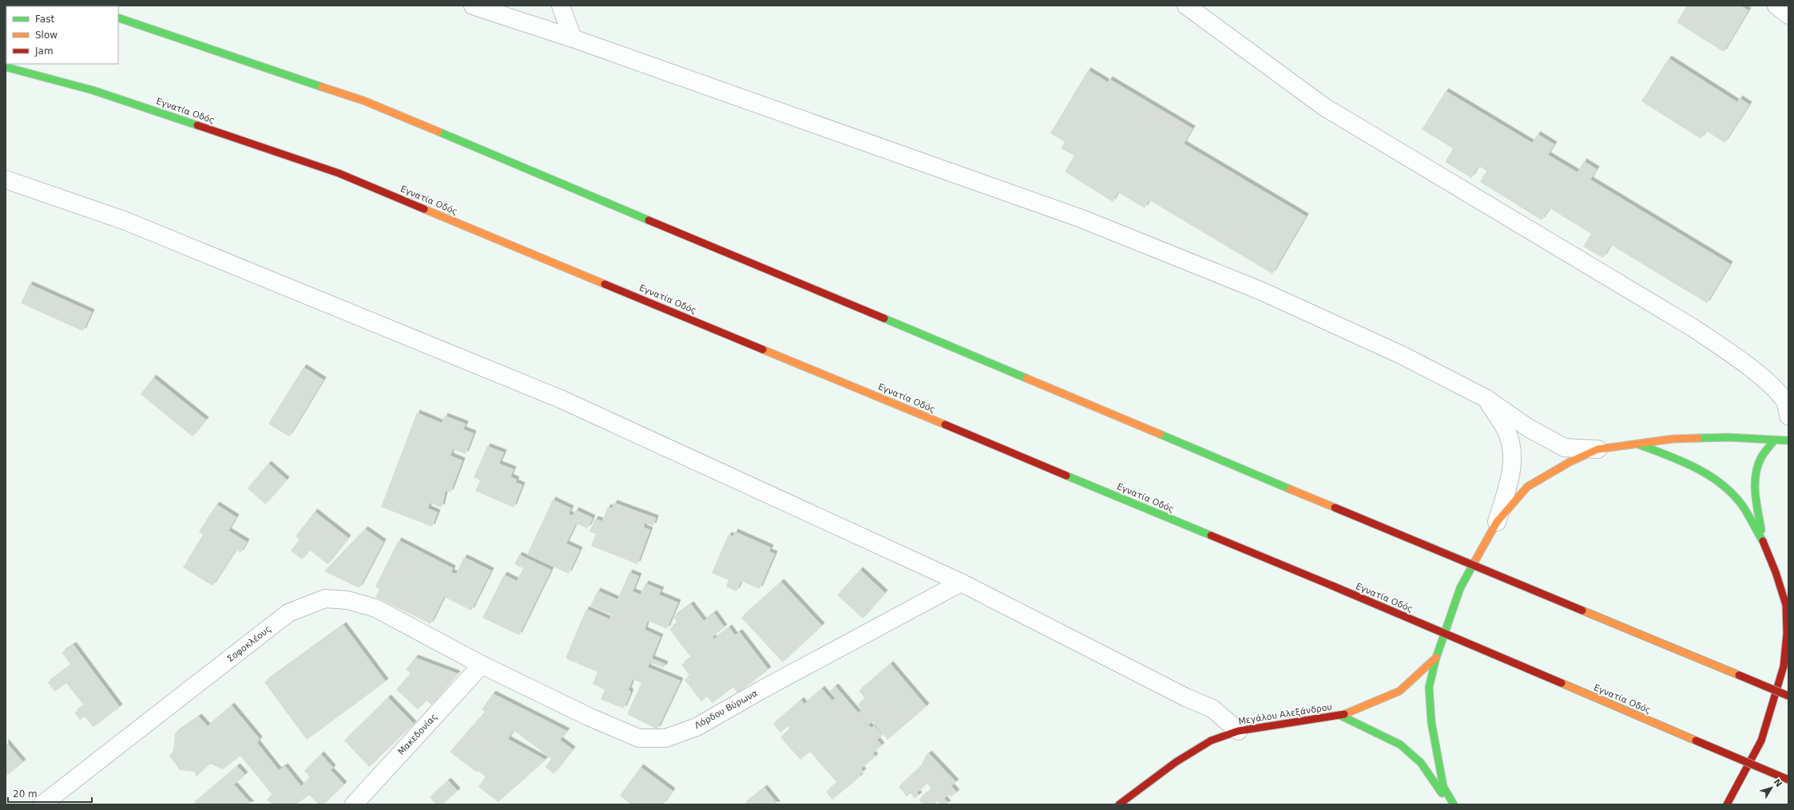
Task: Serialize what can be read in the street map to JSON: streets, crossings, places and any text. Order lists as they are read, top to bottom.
{
  "streets": {
    "main road": ["Εγνατία Οδός", "Μεγάλου Αλεξάνδρου"],
    "street": ["Σοφοκλέους", "Λόρδου Βύρωνα", "Μακεδονίας"]
  },
  "crossings": [
    ["Σοφοκλέους", "Λόρδου Βύρωνα"],
    ["Σοφοκλέους", "Μακεδονίας"],
    ["Λόρδου Βύρωνα", "Μακεδονίας"]
  ],
  "legend": ["Fast", "Slow", "Jam"],
  "scale_bar": "20 m",
  "north": "top right"
}
